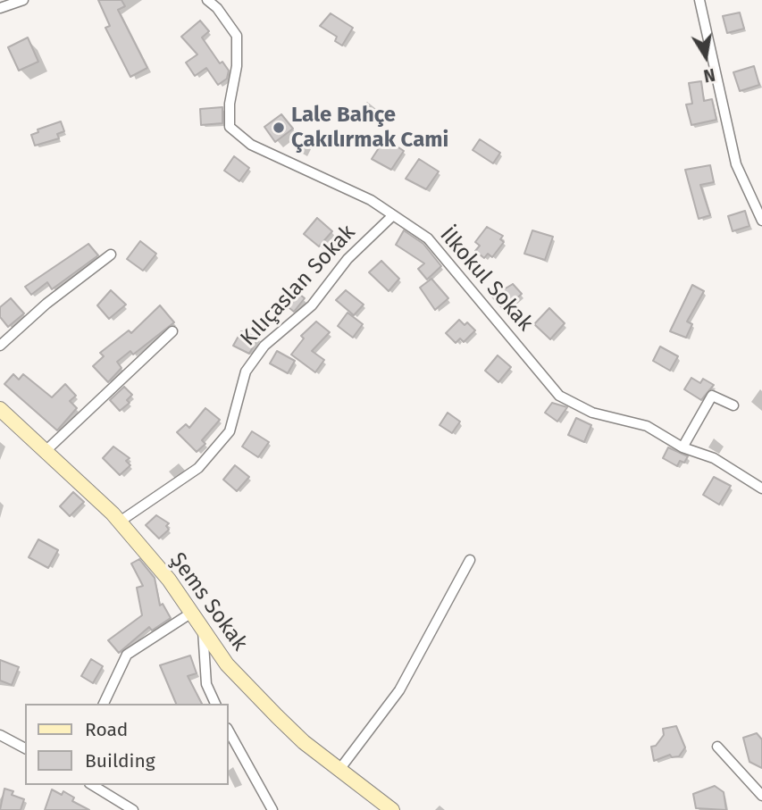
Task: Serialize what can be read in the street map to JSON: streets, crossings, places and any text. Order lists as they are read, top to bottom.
{
  "streets": {
    "street": ["İlkokul Sokak", "Kılıçaslan Sokak", "Şems Sokak"]
  },
  "crossings": [
    ["İlkokul Sokak", "Kılıçaslan Sokak"],
    ["Kılıçaslan Sokak", "Şems Sokak"]
  ],
  "places": ["Lale Bahçe Çakılırmak Cami"],
  "legend": ["Road", "Building"],
  "north": "bottom"
}
